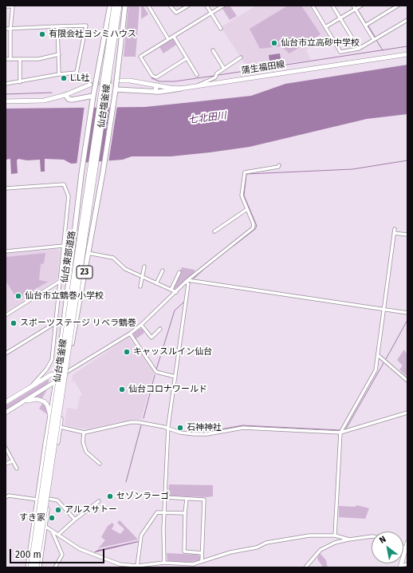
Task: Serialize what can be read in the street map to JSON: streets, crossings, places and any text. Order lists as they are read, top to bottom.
{
  "streets": {
    "highway": ["仙台東部道路"],
    "main road": ["蒲生福田線", "仙台塩釜線", "23"]
  },
  "water": ["七北田川"],
  "places": [
    "有限会社ヨシミハウス",
    "仙台市立高砂中学校",
    "L.L社",
    "仙台市立鶴巻小学校",
    "スポーツステージ リベラ鶴巻",
    "キャッスルイン仙台",
    "仙台コロナワールド",
    "石神神社",
    "セゾンラーゴ",
    "アルスサトー",
    "すき家"
  ],
  "scale_bar": "200 m",
  "north": "top left"
}
